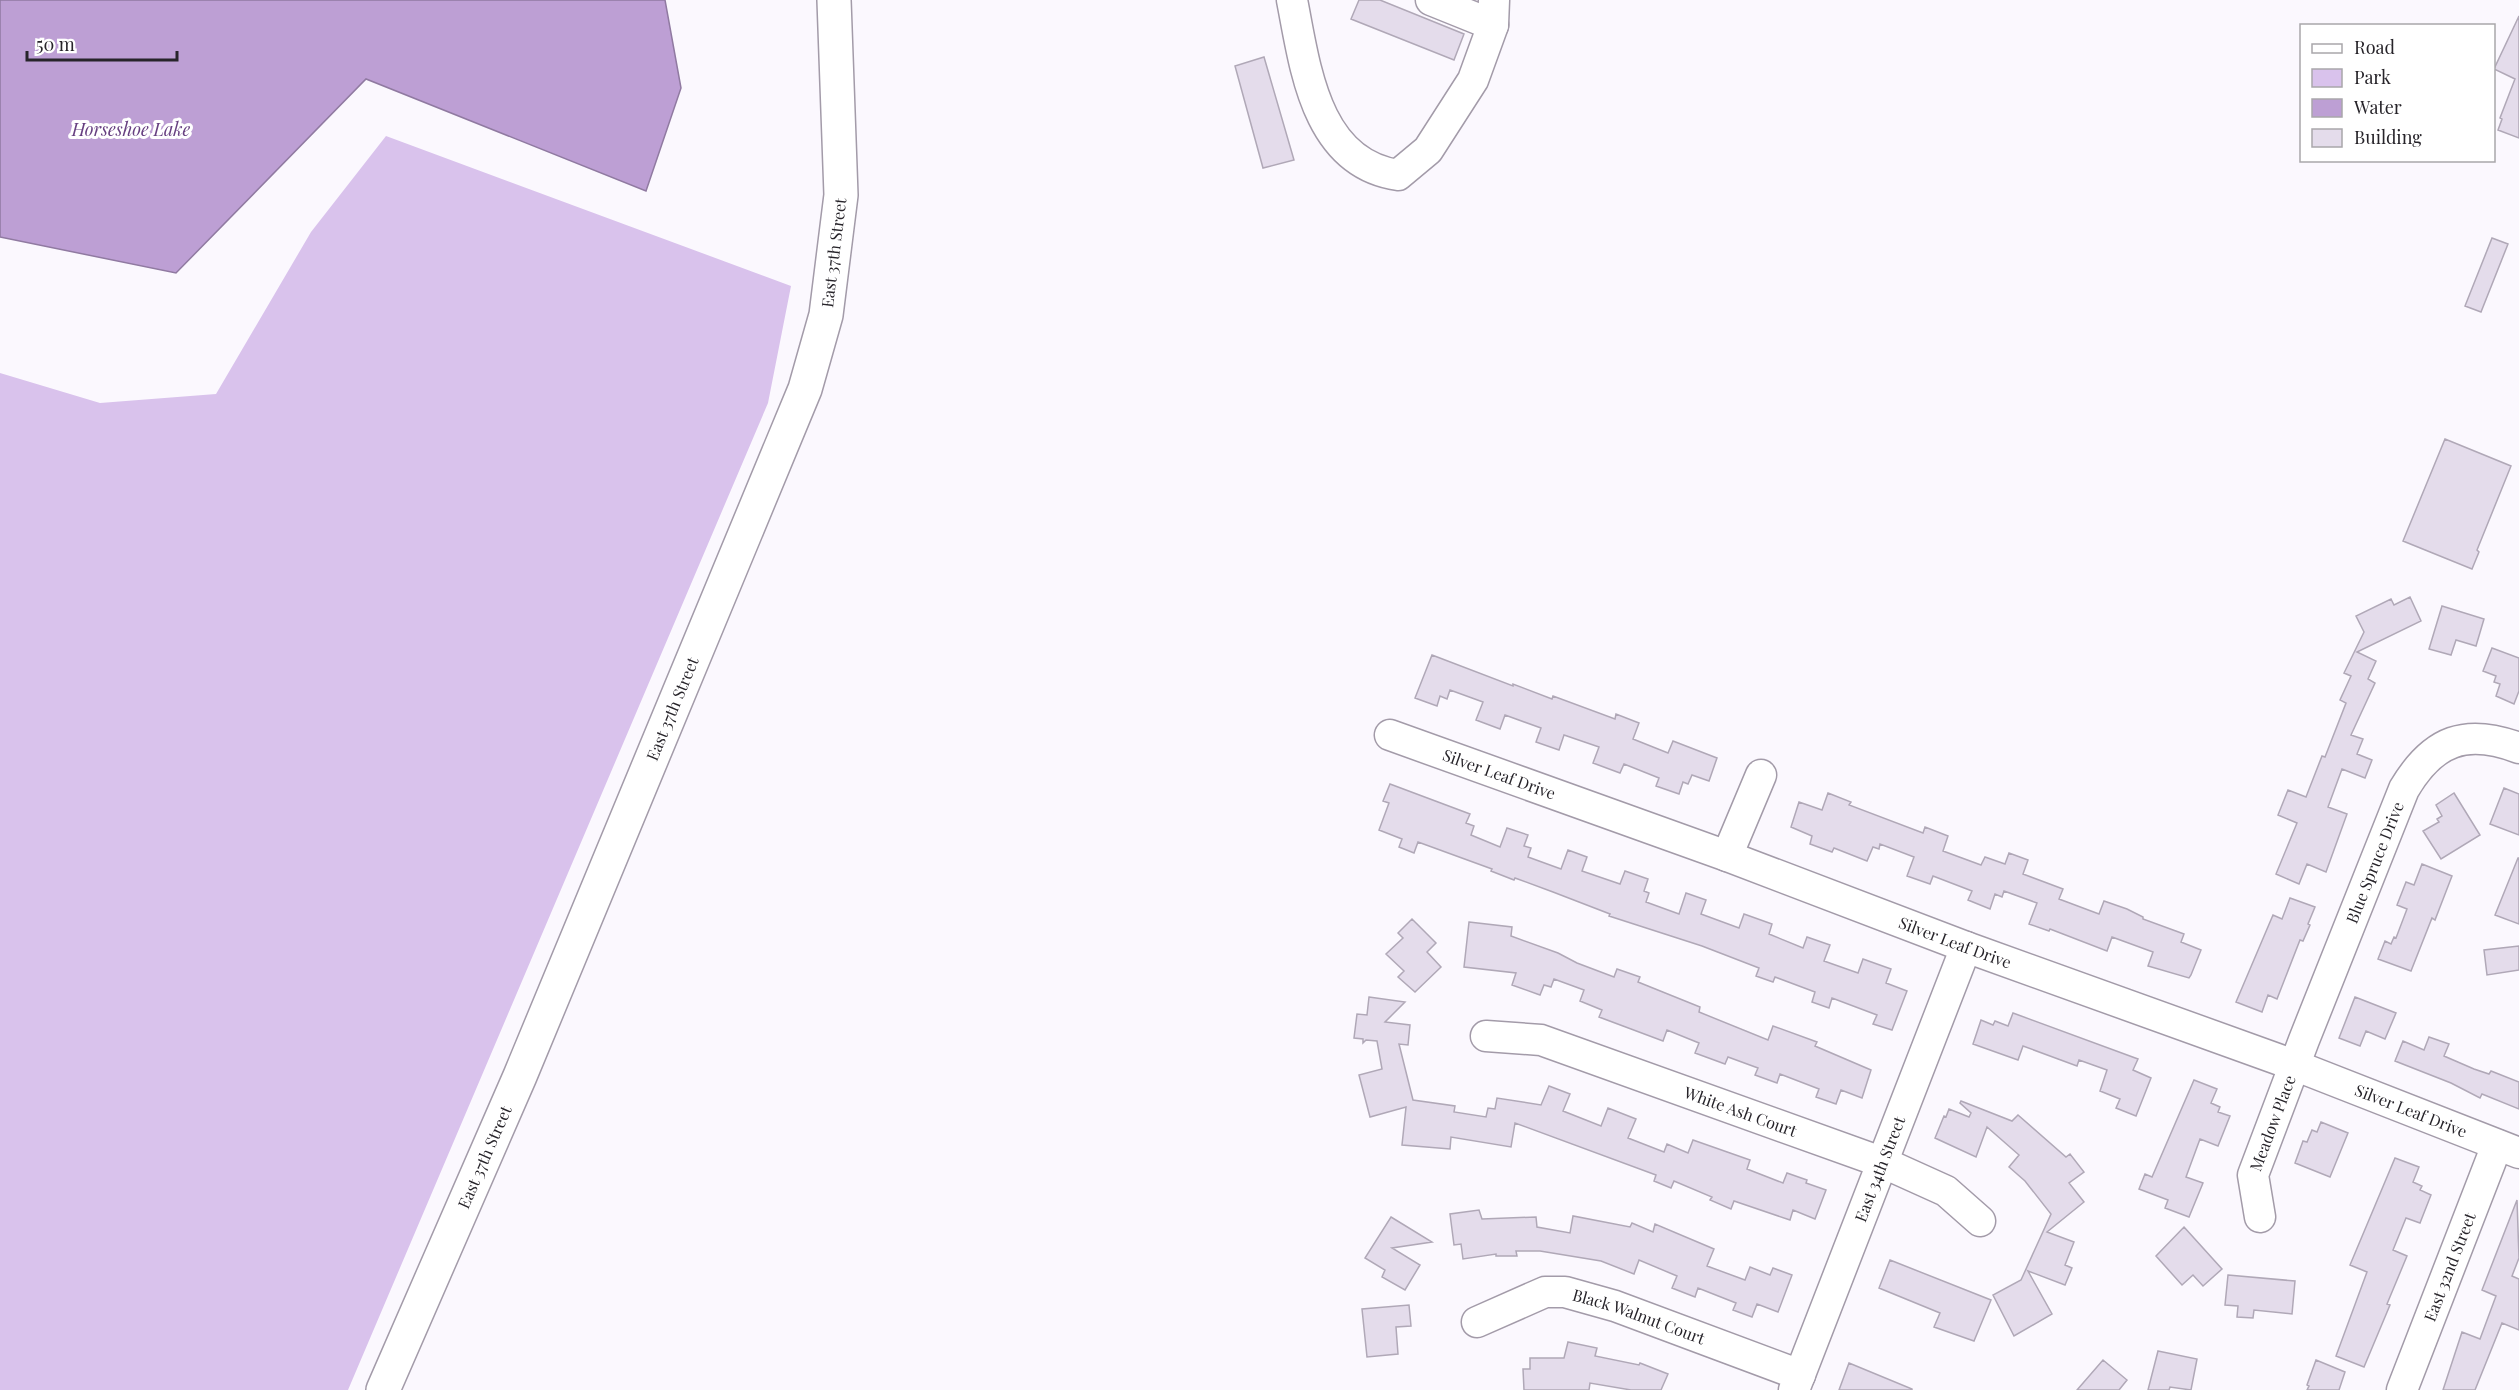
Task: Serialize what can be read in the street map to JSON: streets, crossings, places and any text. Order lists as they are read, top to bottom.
{
  "streets": {
    "main road": ["East 37th Street"],
    "street": [
      "Silver Leaf Drive",
      "Blue Spruce Drive",
      "White Ash Court",
      "Meadow Place",
      "East 34th Street",
      "East 32nd Street",
      "Black Walnut Court"
    ]
  },
  "crossings": [
    ["Silver Leaf Drive", "Blue Spruce Drive"],
    ["Silver Leaf Drive", "Meadow Place"],
    ["Silver Leaf Drive", "East 34th Street"],
    ["Silver Leaf Drive", "East 32nd Street"],
    ["Blue Spruce Drive", "Meadow Place"],
    ["White Ash Court", "East 34th Street"],
    ["East 34th Street", "Black Walnut Court"]
  ],
  "water": ["Horseshoe Lake"],
  "legend": [
    "Road",
    "Park",
    "Water",
    "Building"
  ],
  "scale_bar": "50 m"
}
